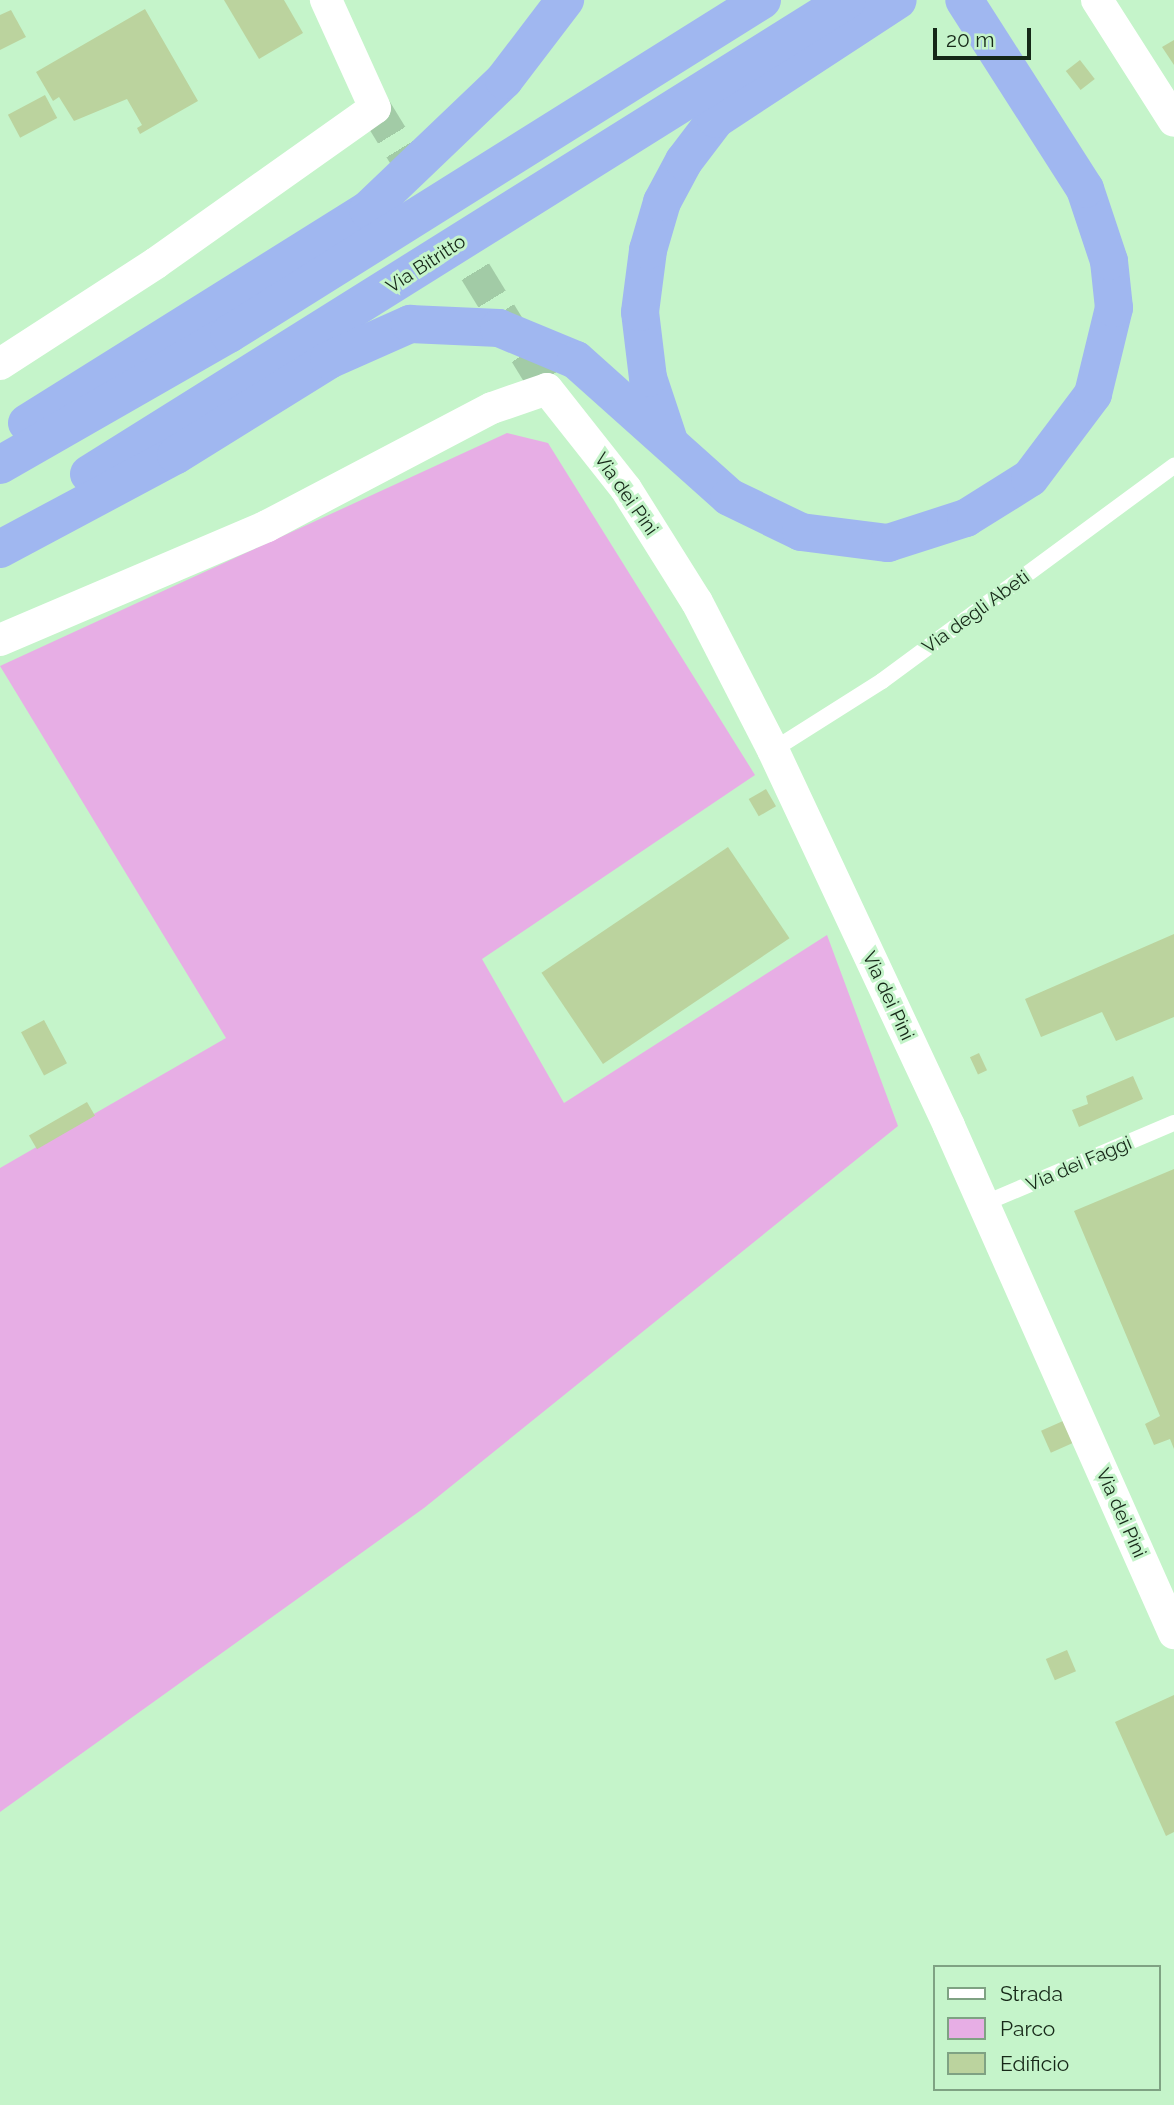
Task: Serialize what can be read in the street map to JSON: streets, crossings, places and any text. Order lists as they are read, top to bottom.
{
  "streets": {
    "highway": ["Via Bitritto"],
    "street": ["Via dei Pini"],
    "lane": ["Via degli Abeti", "Via dei Faggi"]
  },
  "crossings": [
    ["Via dei Pini", "Via degli Abeti"],
    ["Via dei Pini", "Via dei Faggi"]
  ],
  "legend": ["Strada", "Parco", "Edificio"],
  "scale_bar": "20 m"
}
